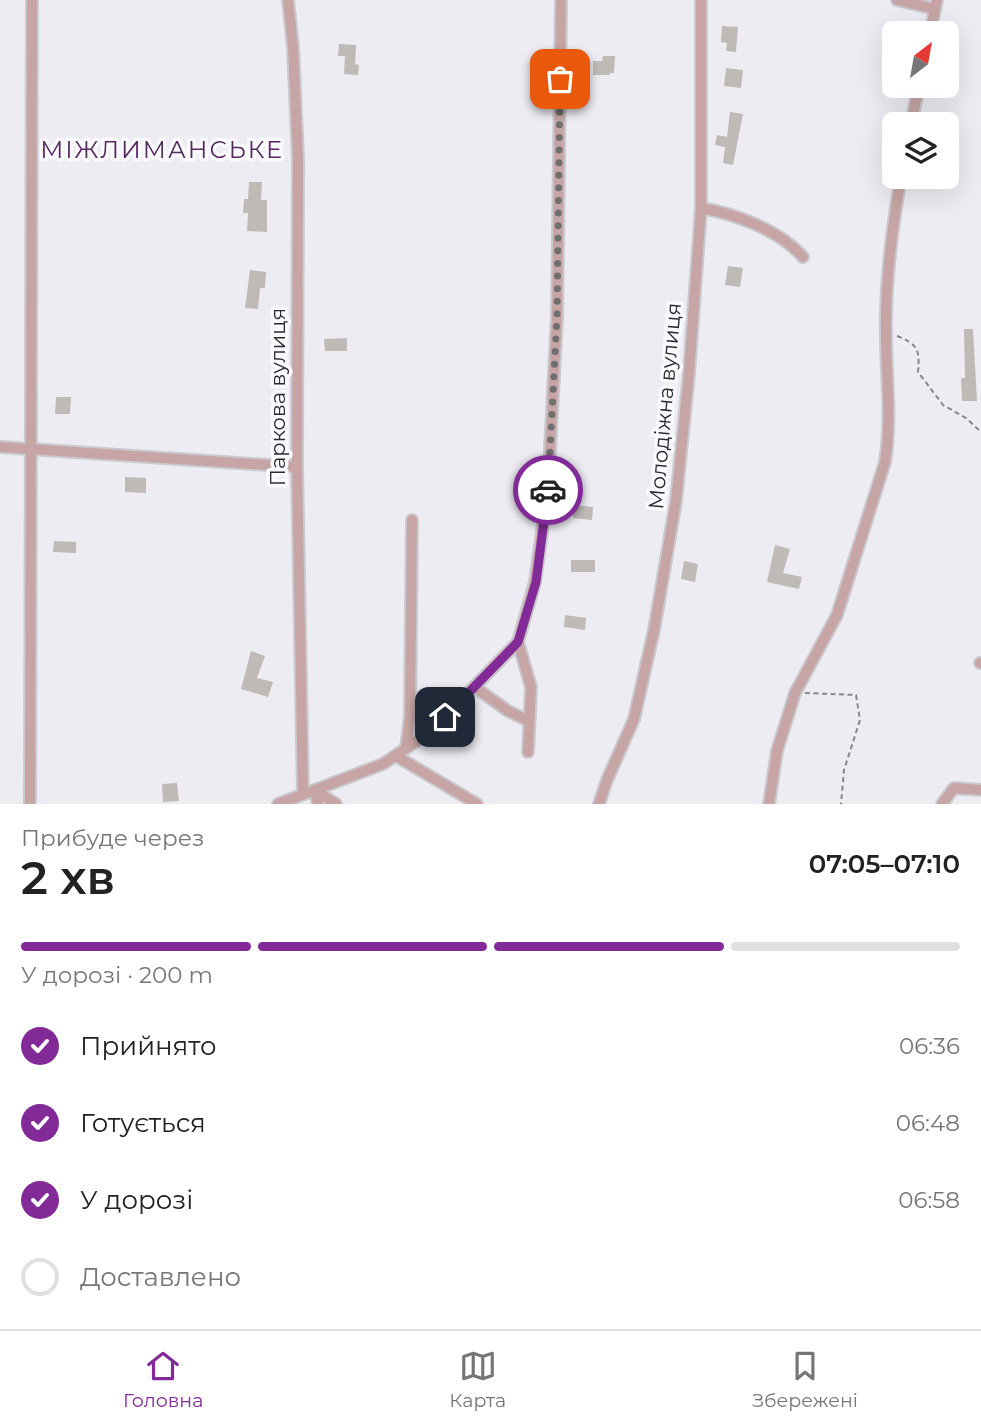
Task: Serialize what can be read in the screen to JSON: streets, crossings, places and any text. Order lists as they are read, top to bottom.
{
  "streets": {
    "street": ["Паркова вулиця", "Молодіжна вулиця"]
  },
  "districts": ["МІЖЛИМАНСЬКЕ"],
  "north": "top right",
  "page": {
    "heading": ["2 хв", "Прибуде через", "07:05–07:10"],
    "bar": "У дорозі · 200 m",
    "list": [
      ["Прийнято", "06:36"],
      ["Готується", "06:48"],
      ["У дорозі", "06:58"],
      "Доставлено"
    ],
    "tabs": ["Головна", "Карта", "Збережені"]
  }
}
